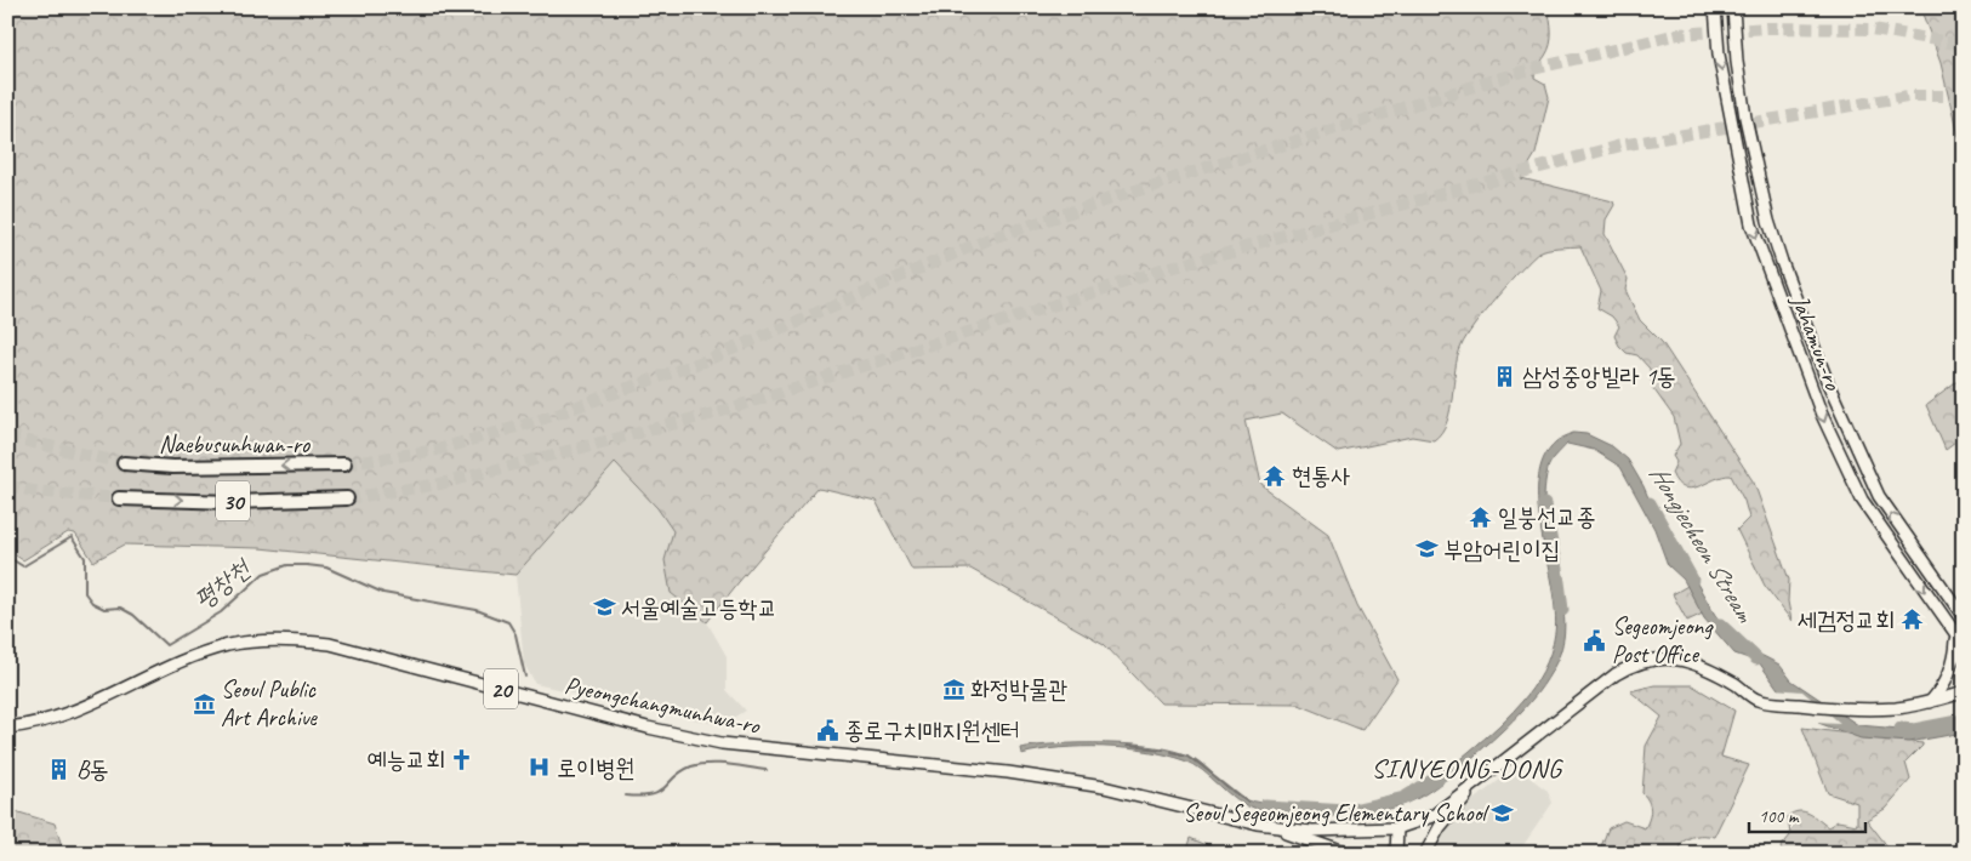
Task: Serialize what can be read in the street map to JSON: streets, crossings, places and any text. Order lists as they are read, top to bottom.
{
  "streets": {
    "highway": ["Naebusunhwan-ro", "30"],
    "main road": ["Jahamun-ro", "20", "Pyeongchangmunhwa-ro"]
  },
  "districts": ["SINYEONG-DONG"],
  "water": ["Hongjecheon Stream", "평창천"],
  "places": {
    "building": ["삼성중앙빌라 1동", "B동"],
    "temple": ["현통사", "일붕선교종", "세검정교회"],
    "school or university": ["부암어린이집", "서울예술고등학교", "Seoul Segeomjeong Elementary School"],
    "public building": ["Segeomjeong Post Office", "종로구치매지원센터"],
    "museum": ["화정박물관", "Seoul Public Art Archive"],
    "church": ["예능교회"],
    "hospital": ["로이병원"]
  },
  "scale_bar": "100 m"
}
